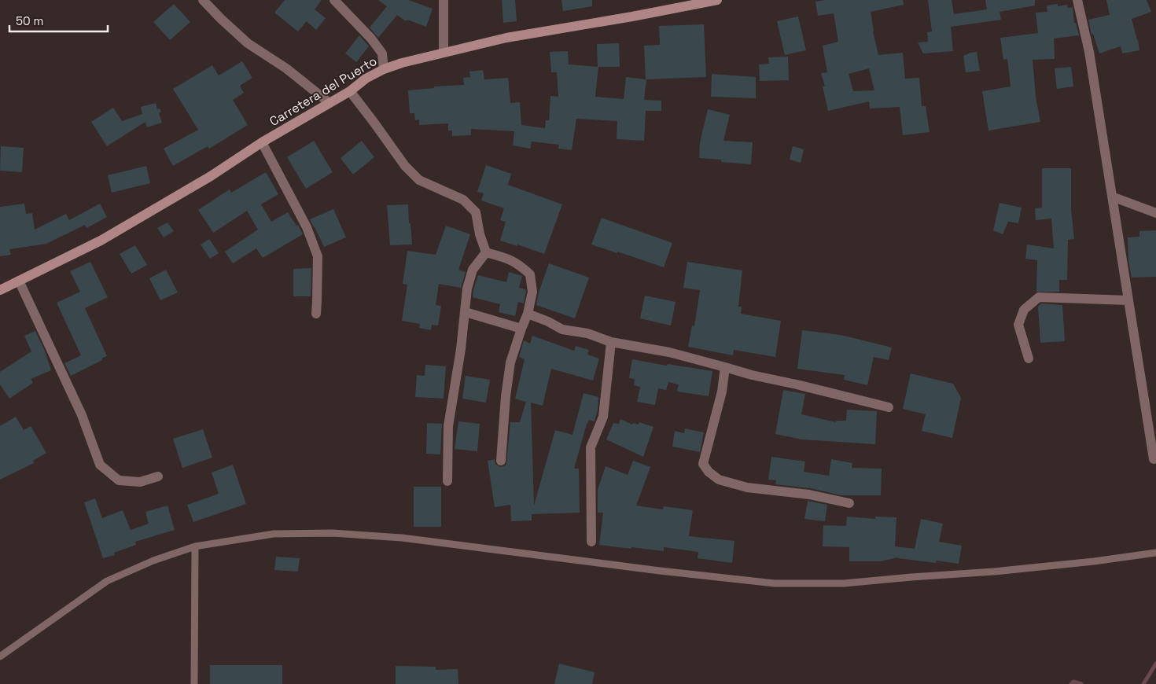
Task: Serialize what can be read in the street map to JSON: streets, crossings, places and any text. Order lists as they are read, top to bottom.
{
  "streets": {
    "main road": ["Carretera del Puerto"]
  },
  "scale_bar": "50 m"
}
